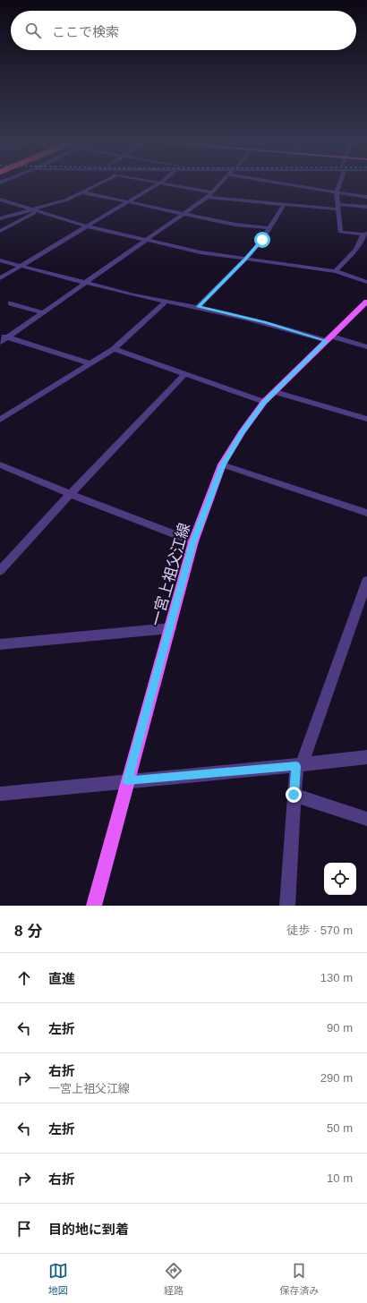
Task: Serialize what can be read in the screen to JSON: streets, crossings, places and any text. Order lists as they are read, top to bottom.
{
  "streets": {
    "main road": ["一宮上祖父江線"]
  },
  "page": {
    "search": "ここで検索",
    "heading": ["8 分", "徒歩 · 570 m"],
    "list": [
      ["直進", "130 m"],
      ["左折", "90 m"],
      ["右折", "一宮上祖父江線", "290 m"],
      ["左折", "50 m"],
      ["右折", "10 m"],
      "目的地に到着"
    ],
    "nav": ["地図", "経路", "保存済み"]
  }
}
